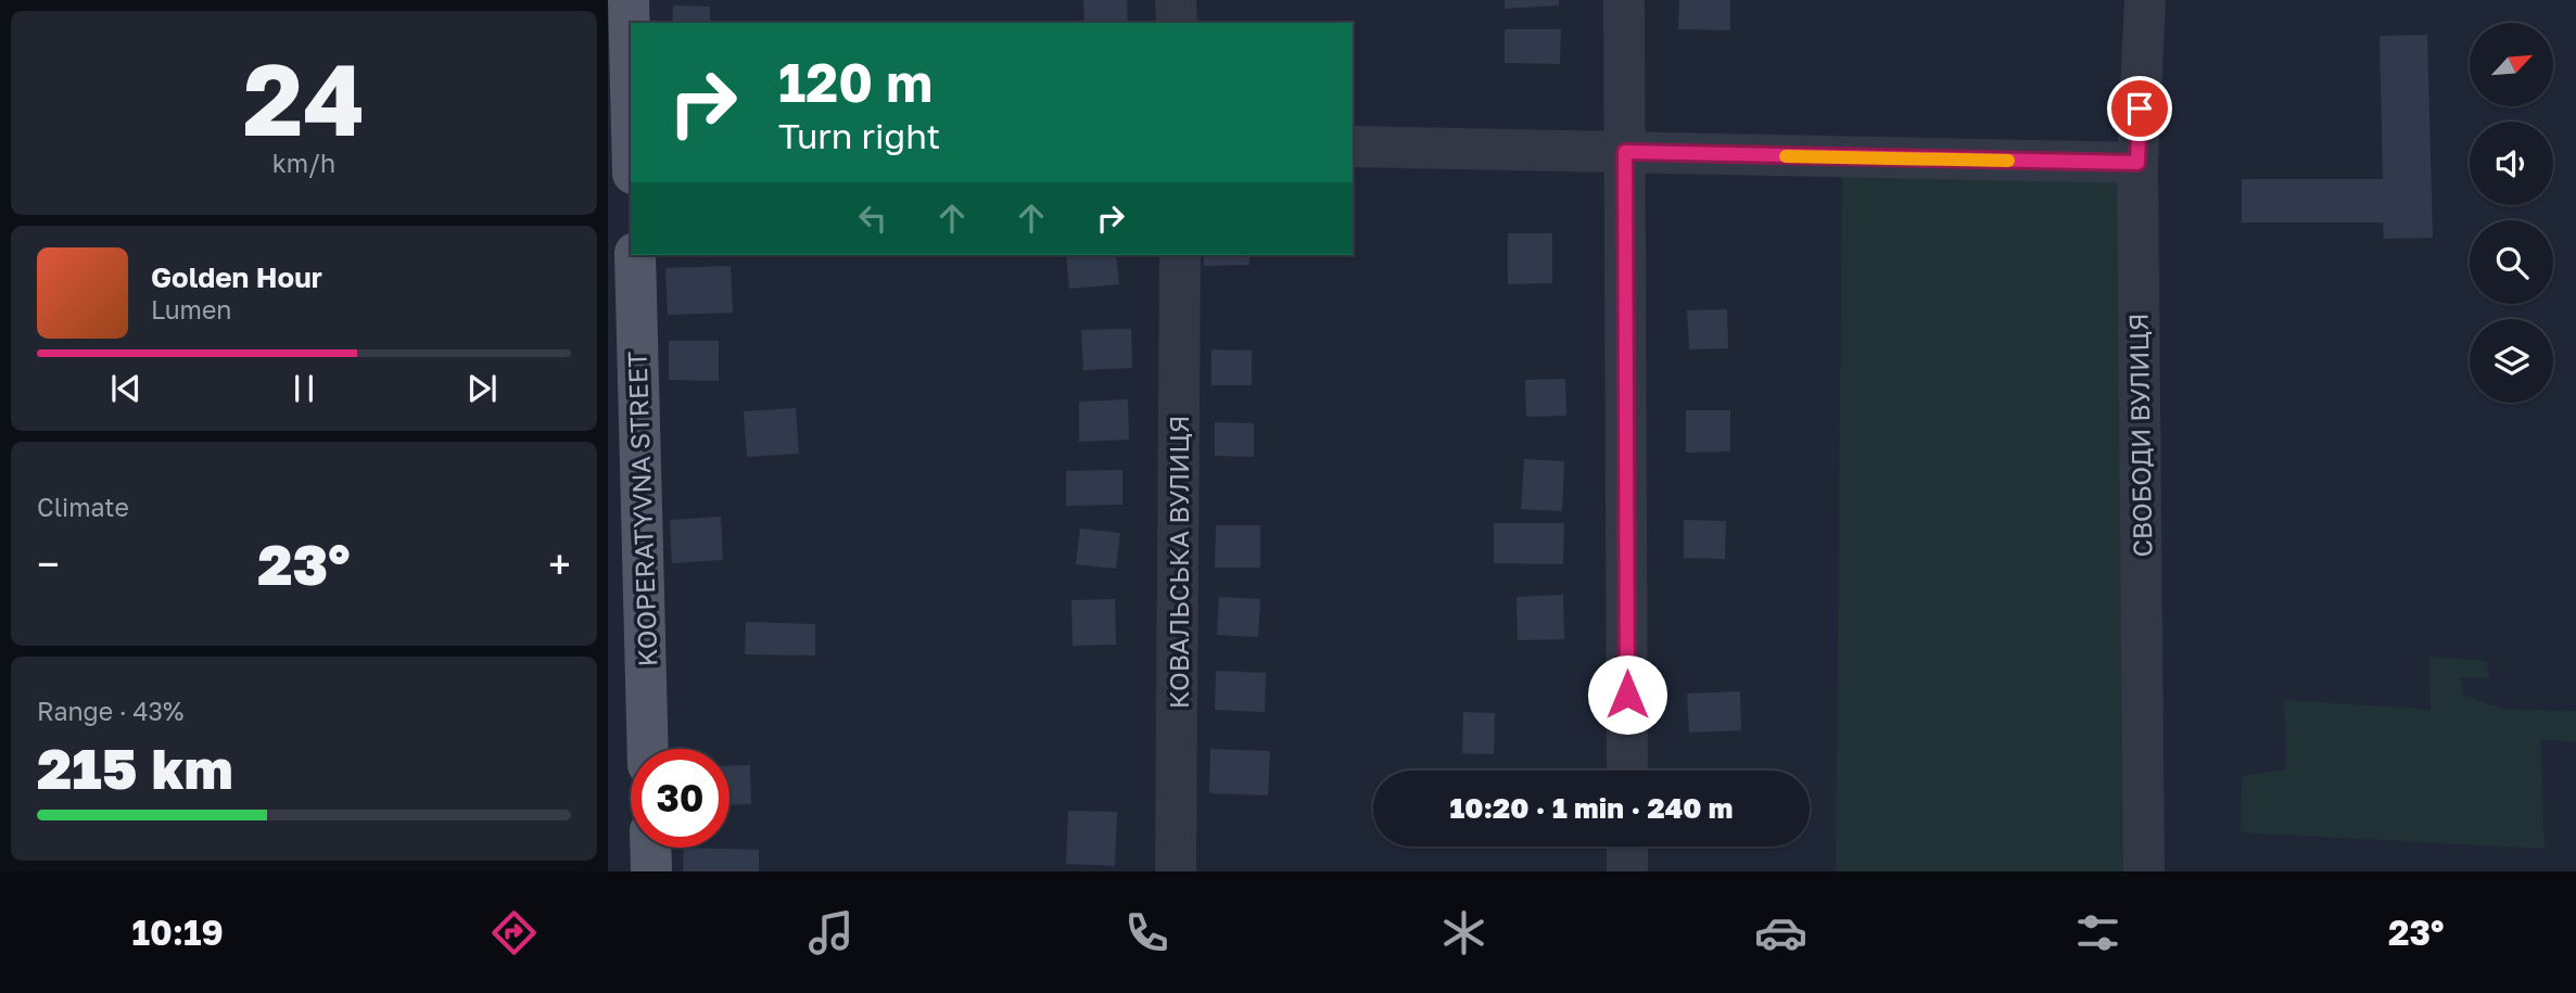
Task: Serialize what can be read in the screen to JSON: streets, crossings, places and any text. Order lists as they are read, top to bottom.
{
  "streets": {
    "main road": ["KOOPERATYVNA STREET"],
    "street": ["СВОБОДИ ВУЛИЦЯ", "КОВАЛЬСЬКА ВУЛИЦЯ"]
  },
  "north": "top right",
  "page": {
    "tile": [
      ["24", "km/h"],
      "Climate",
      ["Range · 43%", "215 km"]
    ],
    "turn": ["120 m", "Turn right"],
    "song": ["Golden Hour", "Lumen"],
    "heat": ["−", "23°", "+"],
    "limit": "30",
    "trip": "10:20 · 1 min · 240 m",
    "tabs": ["10:19", "23°"]
  }
}
